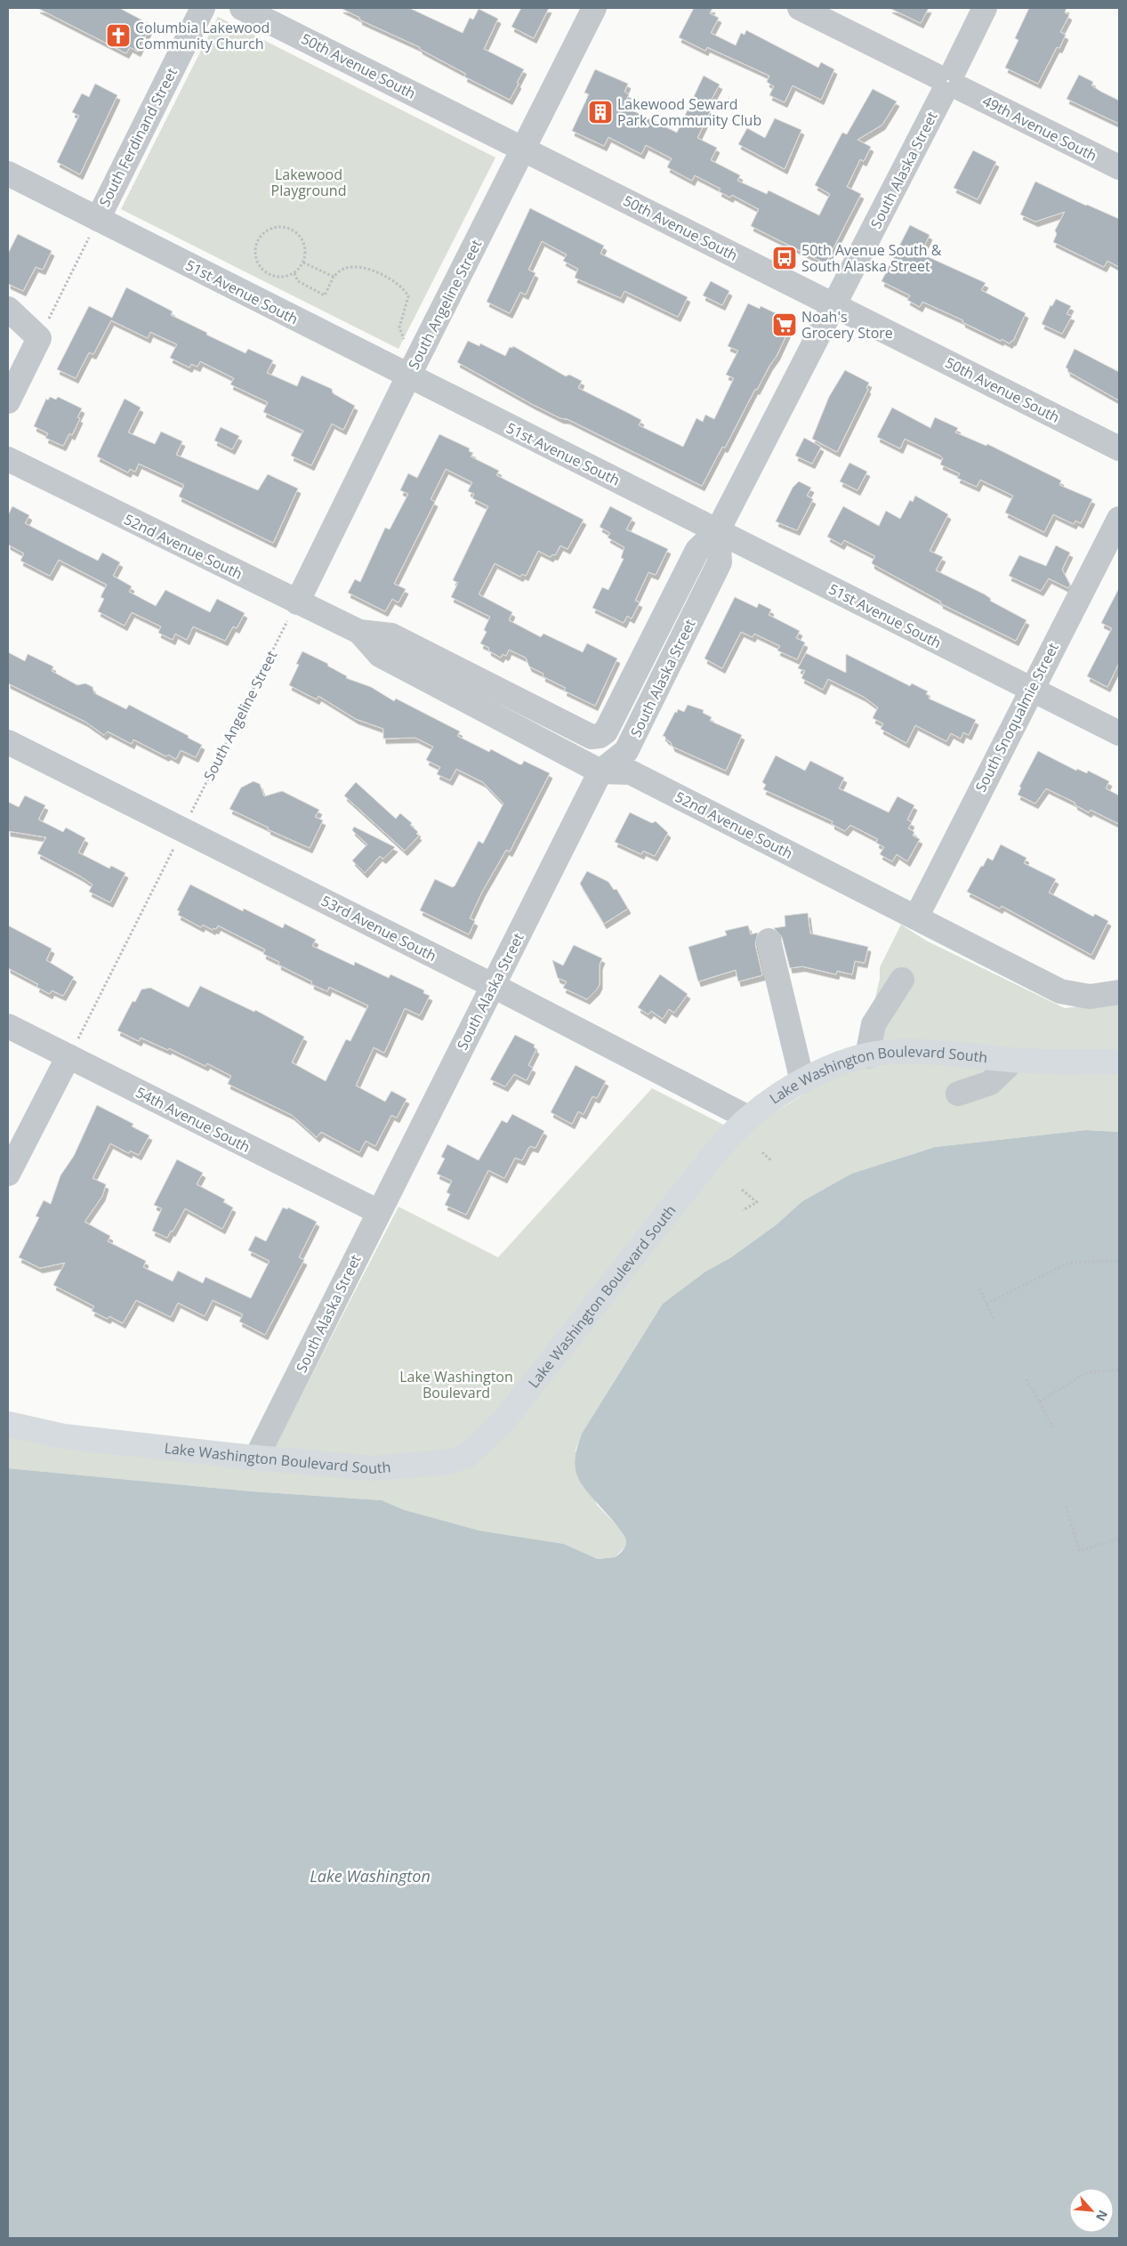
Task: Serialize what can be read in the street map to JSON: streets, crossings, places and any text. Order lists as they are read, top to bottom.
{
  "streets": {
    "main road": ["Lake Washington Boulevard South"],
    "street": [
      "50th Avenue South",
      "49th Avenue South",
      "South Ferdinand Street",
      "South Alaska Street",
      "51st Avenue South",
      "South Angeline Street",
      "52nd Avenue South",
      "South Snoqualmie Street",
      "53rd Avenue South",
      "54th Avenue South"
    ]
  },
  "crossings": [
    ["50th Avenue South", "South Alaska Street"],
    ["50th Avenue South", "South Angeline Street"],
    ["49th Avenue South", "South Alaska Street"],
    ["South Ferdinand Street", "51st Avenue South"],
    ["South Alaska Street", "51st Avenue South"],
    ["South Alaska Street", "52nd Avenue South"],
    ["South Alaska Street", "53rd Avenue South"],
    ["South Alaska Street", "Lake Washington Boulevard South"],
    ["South Alaska Street", "54th Avenue South"],
    ["51st Avenue South", "South Angeline Street"],
    ["51st Avenue South", "South Snoqualmie Street"],
    ["South Angeline Street", "52nd Avenue South"],
    ["52nd Avenue South", "South Snoqualmie Street"],
    ["53rd Avenue South", "Lake Washington Boulevard South"]
  ],
  "water": ["Lake Washington"],
  "parks": ["Lakewood Playground", "Lake Washington Boulevard"],
  "places": {
    "church": ["Columbia Lakewood Community Church"],
    "building": ["Lakewood Seward Park Community Club"],
    "bus stop": ["50th Avenue South & South Alaska Street"],
    "supermarket": ["Noah's Grocery Store"]
  },
  "north": "bottom right"
}
